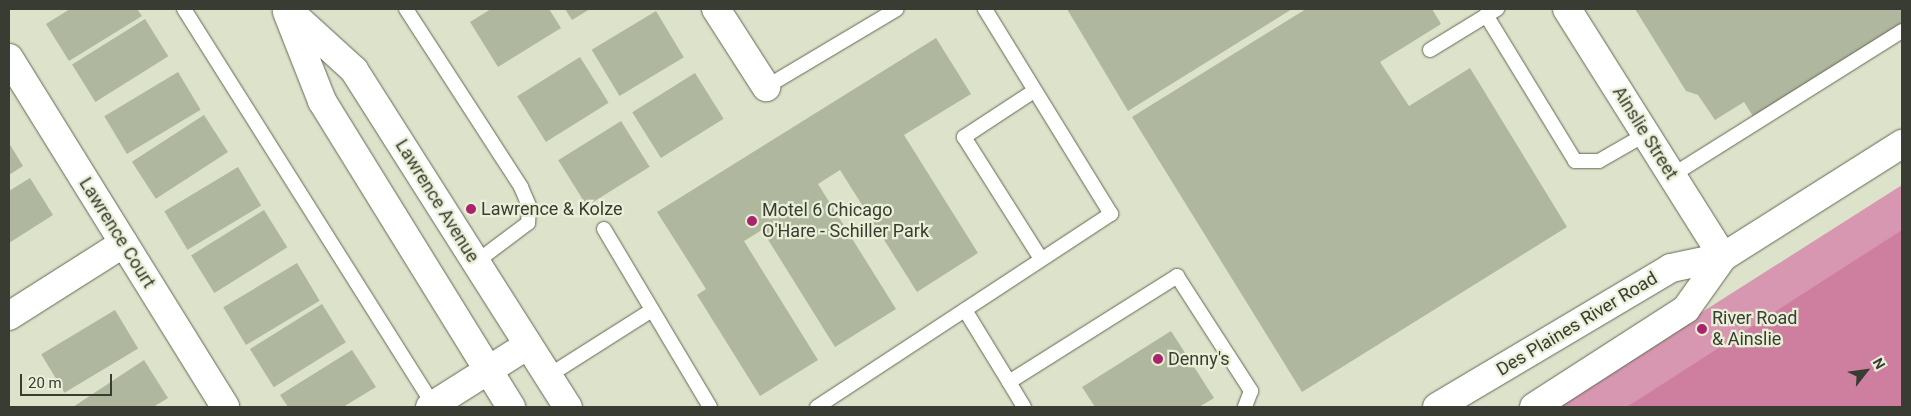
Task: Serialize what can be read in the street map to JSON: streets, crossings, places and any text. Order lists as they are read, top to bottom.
{
  "streets": {
    "main road": [
      "Ainslie Street",
      "Lawrence Avenue",
      "Lawrence Court",
      "Des Plaines River Road"
    ]
  },
  "crossings": [
    ["Ainslie Street", "Des Plaines River Road"]
  ],
  "places": [
    "Lawrence & Kolze",
    "Motel 6 Chicago O'Hare - Schiller Park",
    "River Road & Ainslie",
    "Denny's"
  ],
  "scale_bar": "20 m",
  "north": "top right"
}
